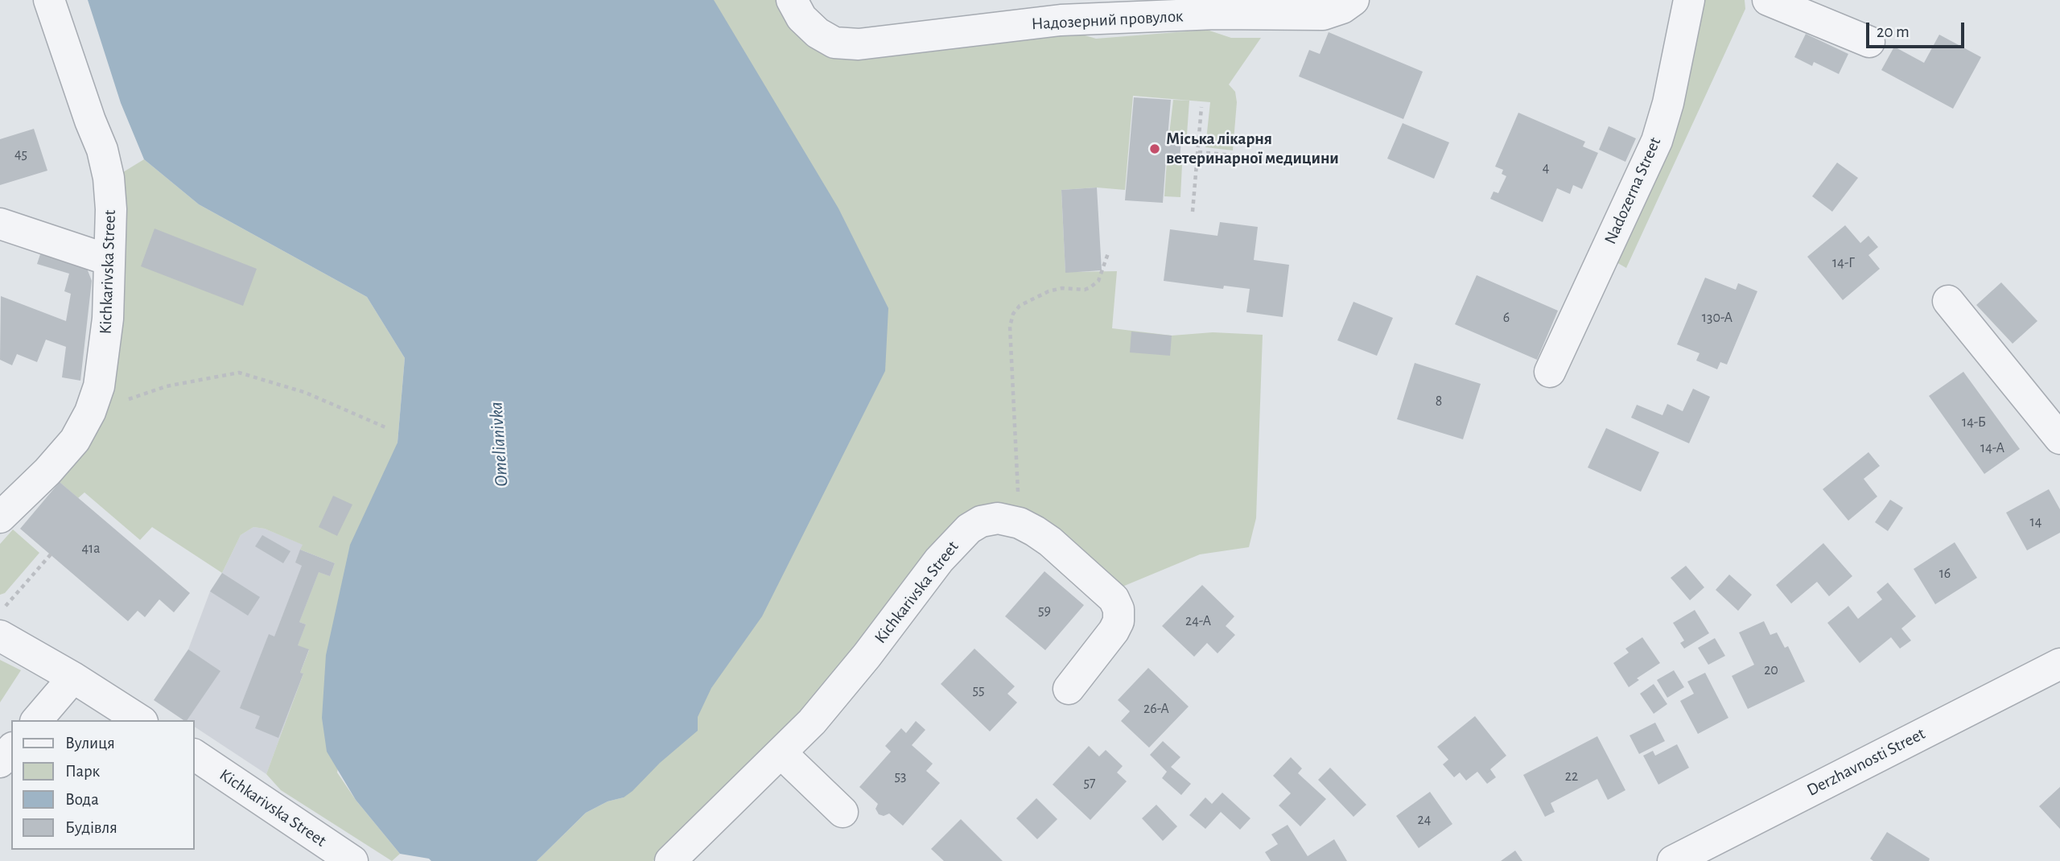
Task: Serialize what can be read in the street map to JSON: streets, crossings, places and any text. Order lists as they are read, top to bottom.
{
  "streets": {
    "street": [
      "Надозерний провулок",
      "Nadozerna Street",
      "Kichkarivska Street",
      "Derzhavnosti Street"
    ]
  },
  "water": ["Omelianivka"],
  "places": ["Міська лікарня ветеринарної медицини"],
  "house_numbers": [
    "45",
    "4",
    "14-Г",
    "6",
    "130-А",
    "8",
    "14-Б",
    "14-А",
    "14",
    "41а",
    "16",
    "59",
    "24-А",
    "20",
    "55",
    "26-А",
    "53",
    "22",
    "57",
    "24"
  ],
  "legend": [
    "Вулиця",
    "Парк",
    "Вода",
    "Будівля"
  ],
  "scale_bar": "20 m"
}
